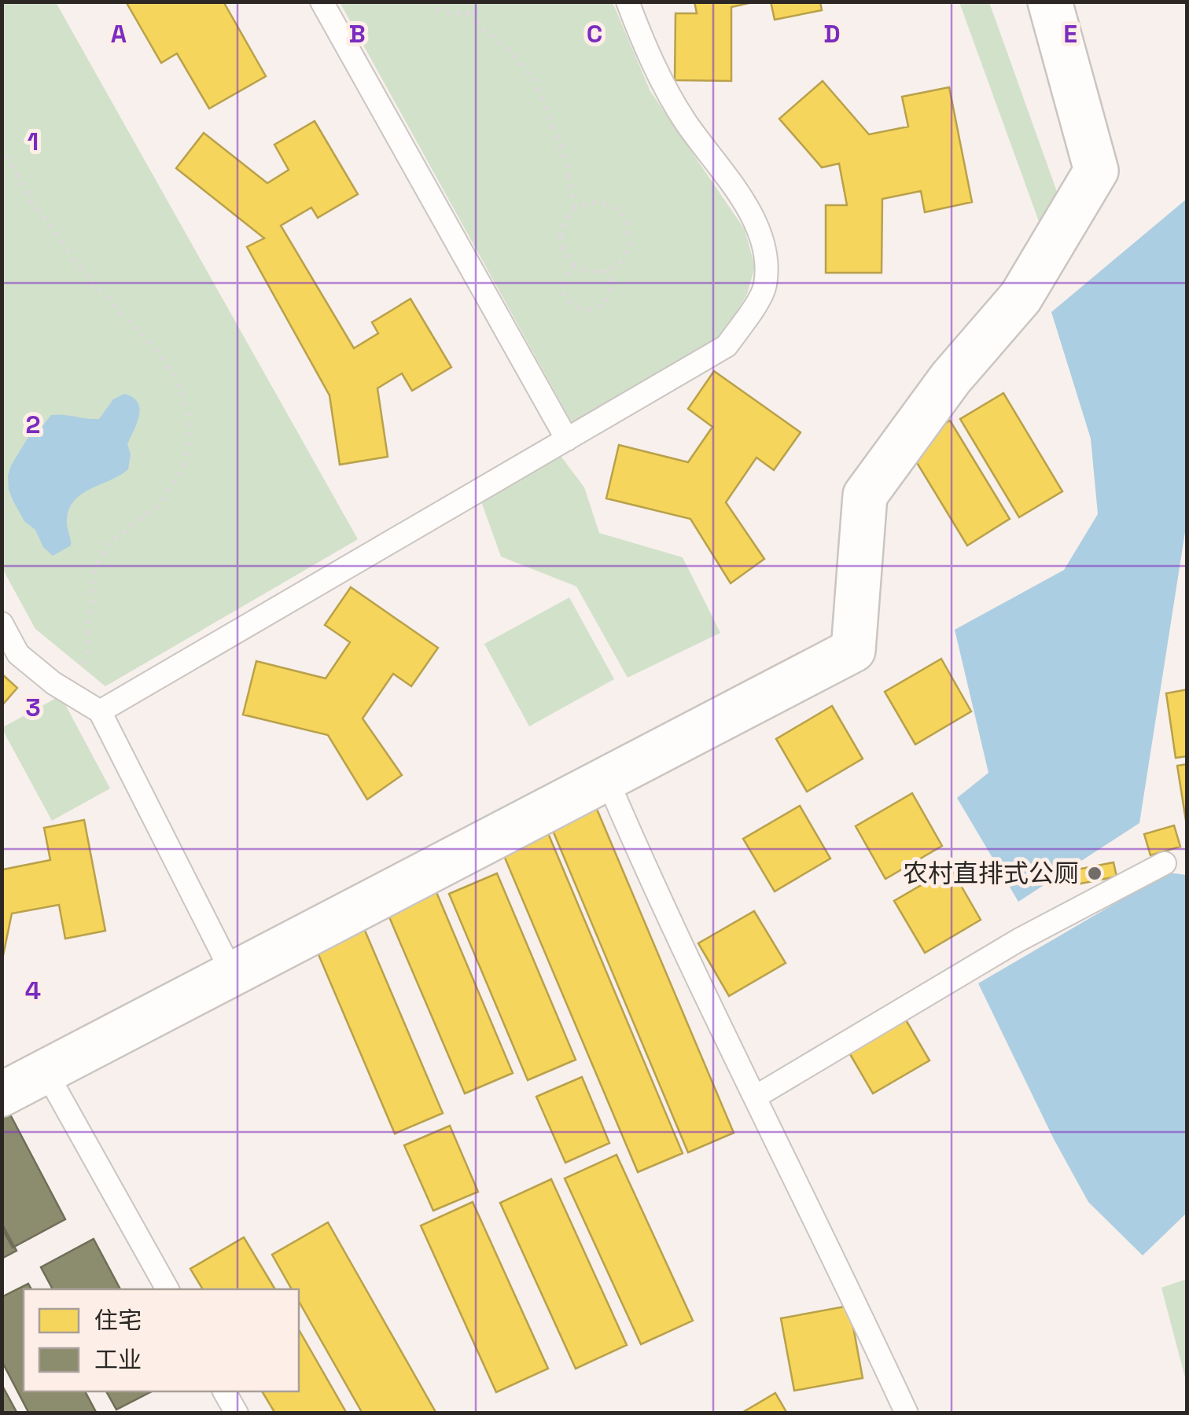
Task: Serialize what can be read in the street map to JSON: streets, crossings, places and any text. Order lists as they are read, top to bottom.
{
  "places": ["农村直排式公厕"],
  "legend": ["住宅", "工业"],
  "grid": {
    "columns": [
      "A",
      "B",
      "C",
      "D",
      "E"
    ],
    "rows": [
      "1",
      "2",
      "3",
      "4"
    ]
  }
}
